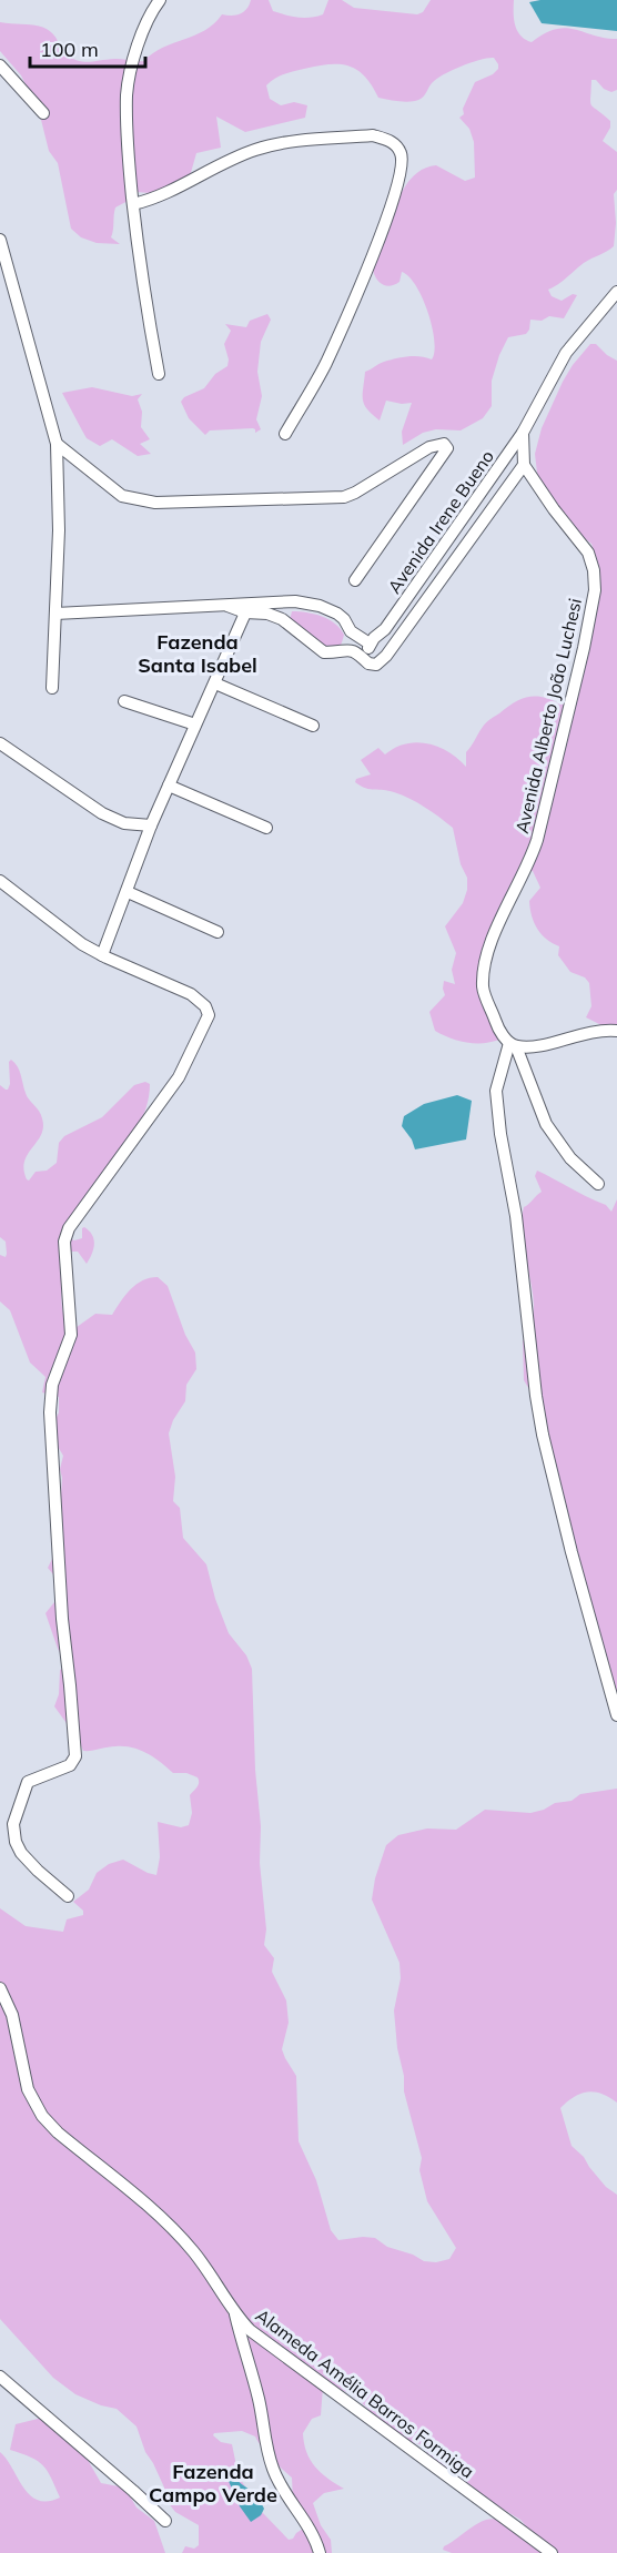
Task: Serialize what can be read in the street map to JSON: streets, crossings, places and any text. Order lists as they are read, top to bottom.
{
  "streets": {
    "street": ["Avenida Irene Bueno", "Avenida Alberto João Luchesi", "Alameda Amélia Barros Formiga"]
  },
  "crossings": [
    ["Avenida Irene Bueno", "Avenida Alberto João Luchesi"]
  ],
  "districts": ["Fazenda Santa Isabel", "Fazenda Campo Verde"],
  "scale_bar": "100 m"
}
